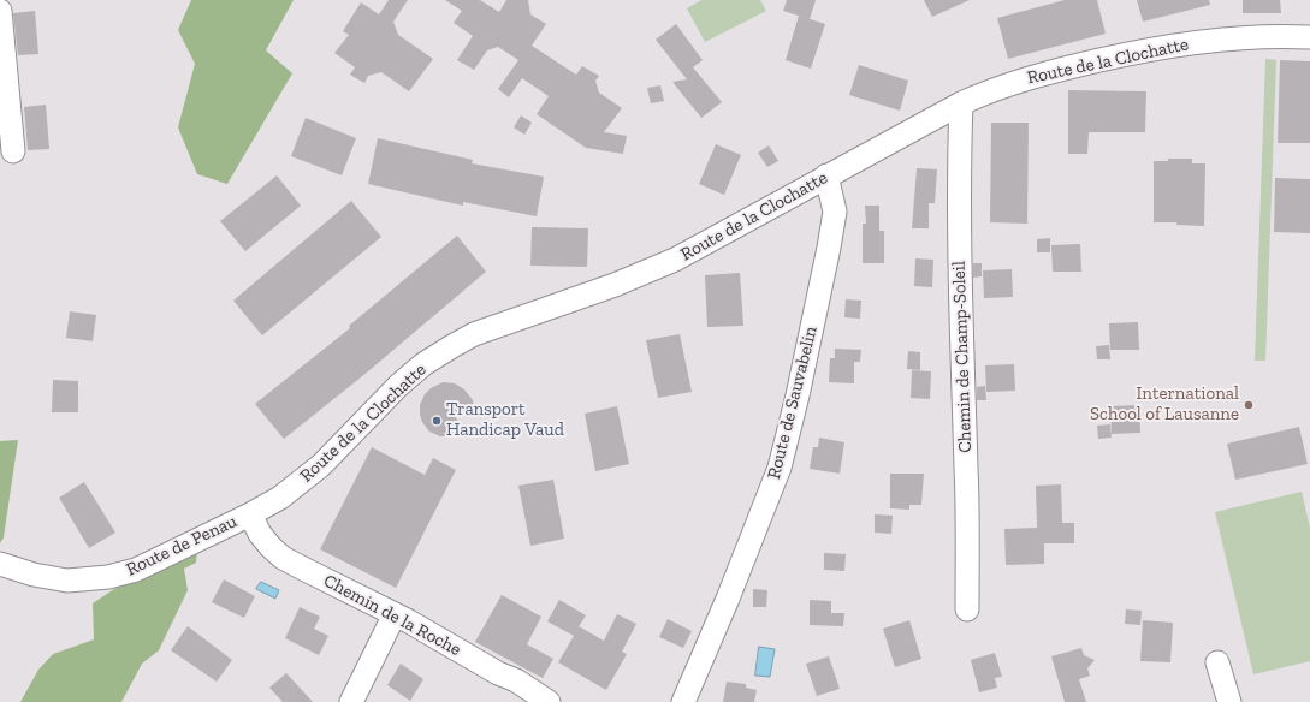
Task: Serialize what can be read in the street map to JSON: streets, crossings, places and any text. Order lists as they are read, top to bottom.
{
  "streets": {
    "street": [
      "Route de la Clochatte",
      "Chemin de Champ-Soleil",
      "Route de Sauvabelin",
      "Route de Penau",
      "Chemin de la Roche"
    ]
  },
  "crossings": [
    ["Route de la Clochatte", "Chemin de Champ-Soleil"],
    ["Route de la Clochatte", "Route de Sauvabelin"],
    ["Route de la Clochatte", "Route de Penau"],
    ["Route de la Clochatte", "Chemin de la Roche"],
    ["Route de Penau", "Chemin de la Roche"]
  ],
  "places": ["International School of Lausanne", "Transport Handicap Vaud"]
}
